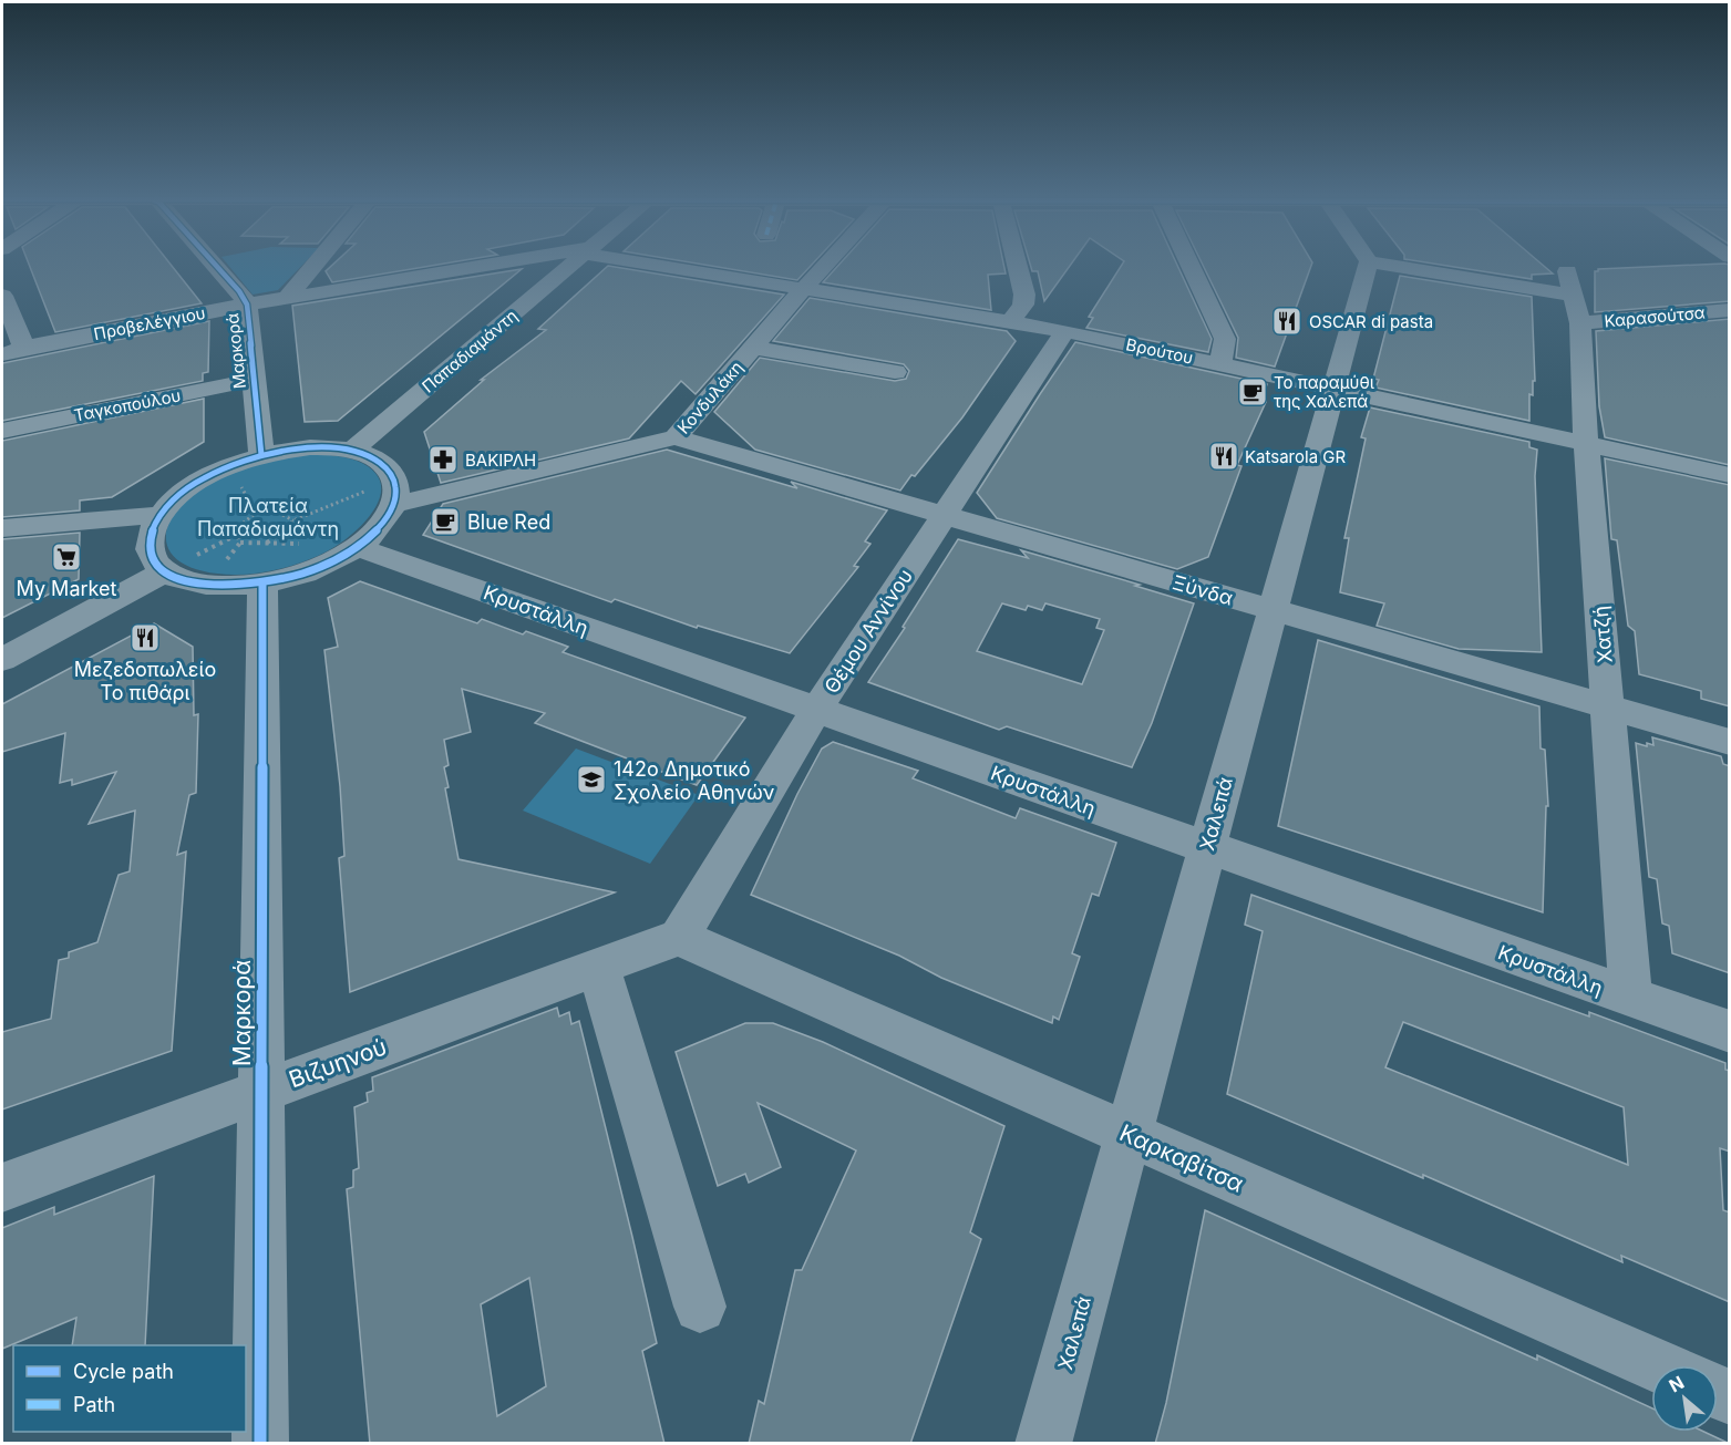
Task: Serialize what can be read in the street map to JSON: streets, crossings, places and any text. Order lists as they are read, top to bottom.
{
  "streets": {
    "street": [
      "Καρασούτσα",
      "Προβελέγγιου",
      "Μαρκορά",
      "Παπαδιαμάντη",
      "Βρούτου",
      "Κονδυλάκη",
      "Ταγκοπούλου",
      "Ξύνδα",
      "Κρυστάλλη",
      "Θέμου Αννίνου",
      "Χατζή",
      "Χαλεπά",
      "Βιζυηνού",
      "Καρκαβίτσα"
    ]
  },
  "crossings": [
    ["Καρασούτσα", "Χατζή"],
    ["Προβελέγγιου", "Μαρκορά"],
    ["Μαρκορά", "Ταγκοπούλου"],
    ["Μαρκορά", "Βιζυηνού"],
    ["Βρούτου", "Κονδυλάκη"],
    ["Βρούτου", "Θέμου Αννίνου"],
    ["Βρούτου", "Χατζή"],
    ["Βρούτου", "Χαλεπά"],
    ["Κονδυλάκη", "Ξύνδα"],
    ["Ξύνδα", "Θέμου Αννίνου"],
    ["Ξύνδα", "Χατζή"],
    ["Ξύνδα", "Χαλεπά"],
    ["Κρυστάλλη", "Θέμου Αννίνου"],
    ["Κρυστάλλη", "Χατζή"],
    ["Κρυστάλλη", "Χαλεπά"],
    ["Θέμου Αννίνου", "Βιζυηνού"],
    ["Θέμου Αννίνου", "Καρκαβίτσα"],
    ["Χαλεπά", "Καρκαβίτσα"],
    ["Βιζυηνού", "Καρκαβίτσα"]
  ],
  "parks": ["Πλατεία Παπαδιαμάντη"],
  "places": {
    "restaurant": ["OSCAR di pasta", "Katsarola GR", "Μεζεδοπωλείο Το πιθάρι"],
    "cafe": ["Το παραμύθι της Χαλεπά", "Blue Red"],
    "pharmacy": ["ΒΑΚΙΡΛΗ"],
    "supermarket": ["My Market"],
    "school or university": ["142ο Δημοτικό Σχολείο Αθηνών"]
  },
  "legend": ["Cycle path", "Path"],
  "north": "top left"
}
